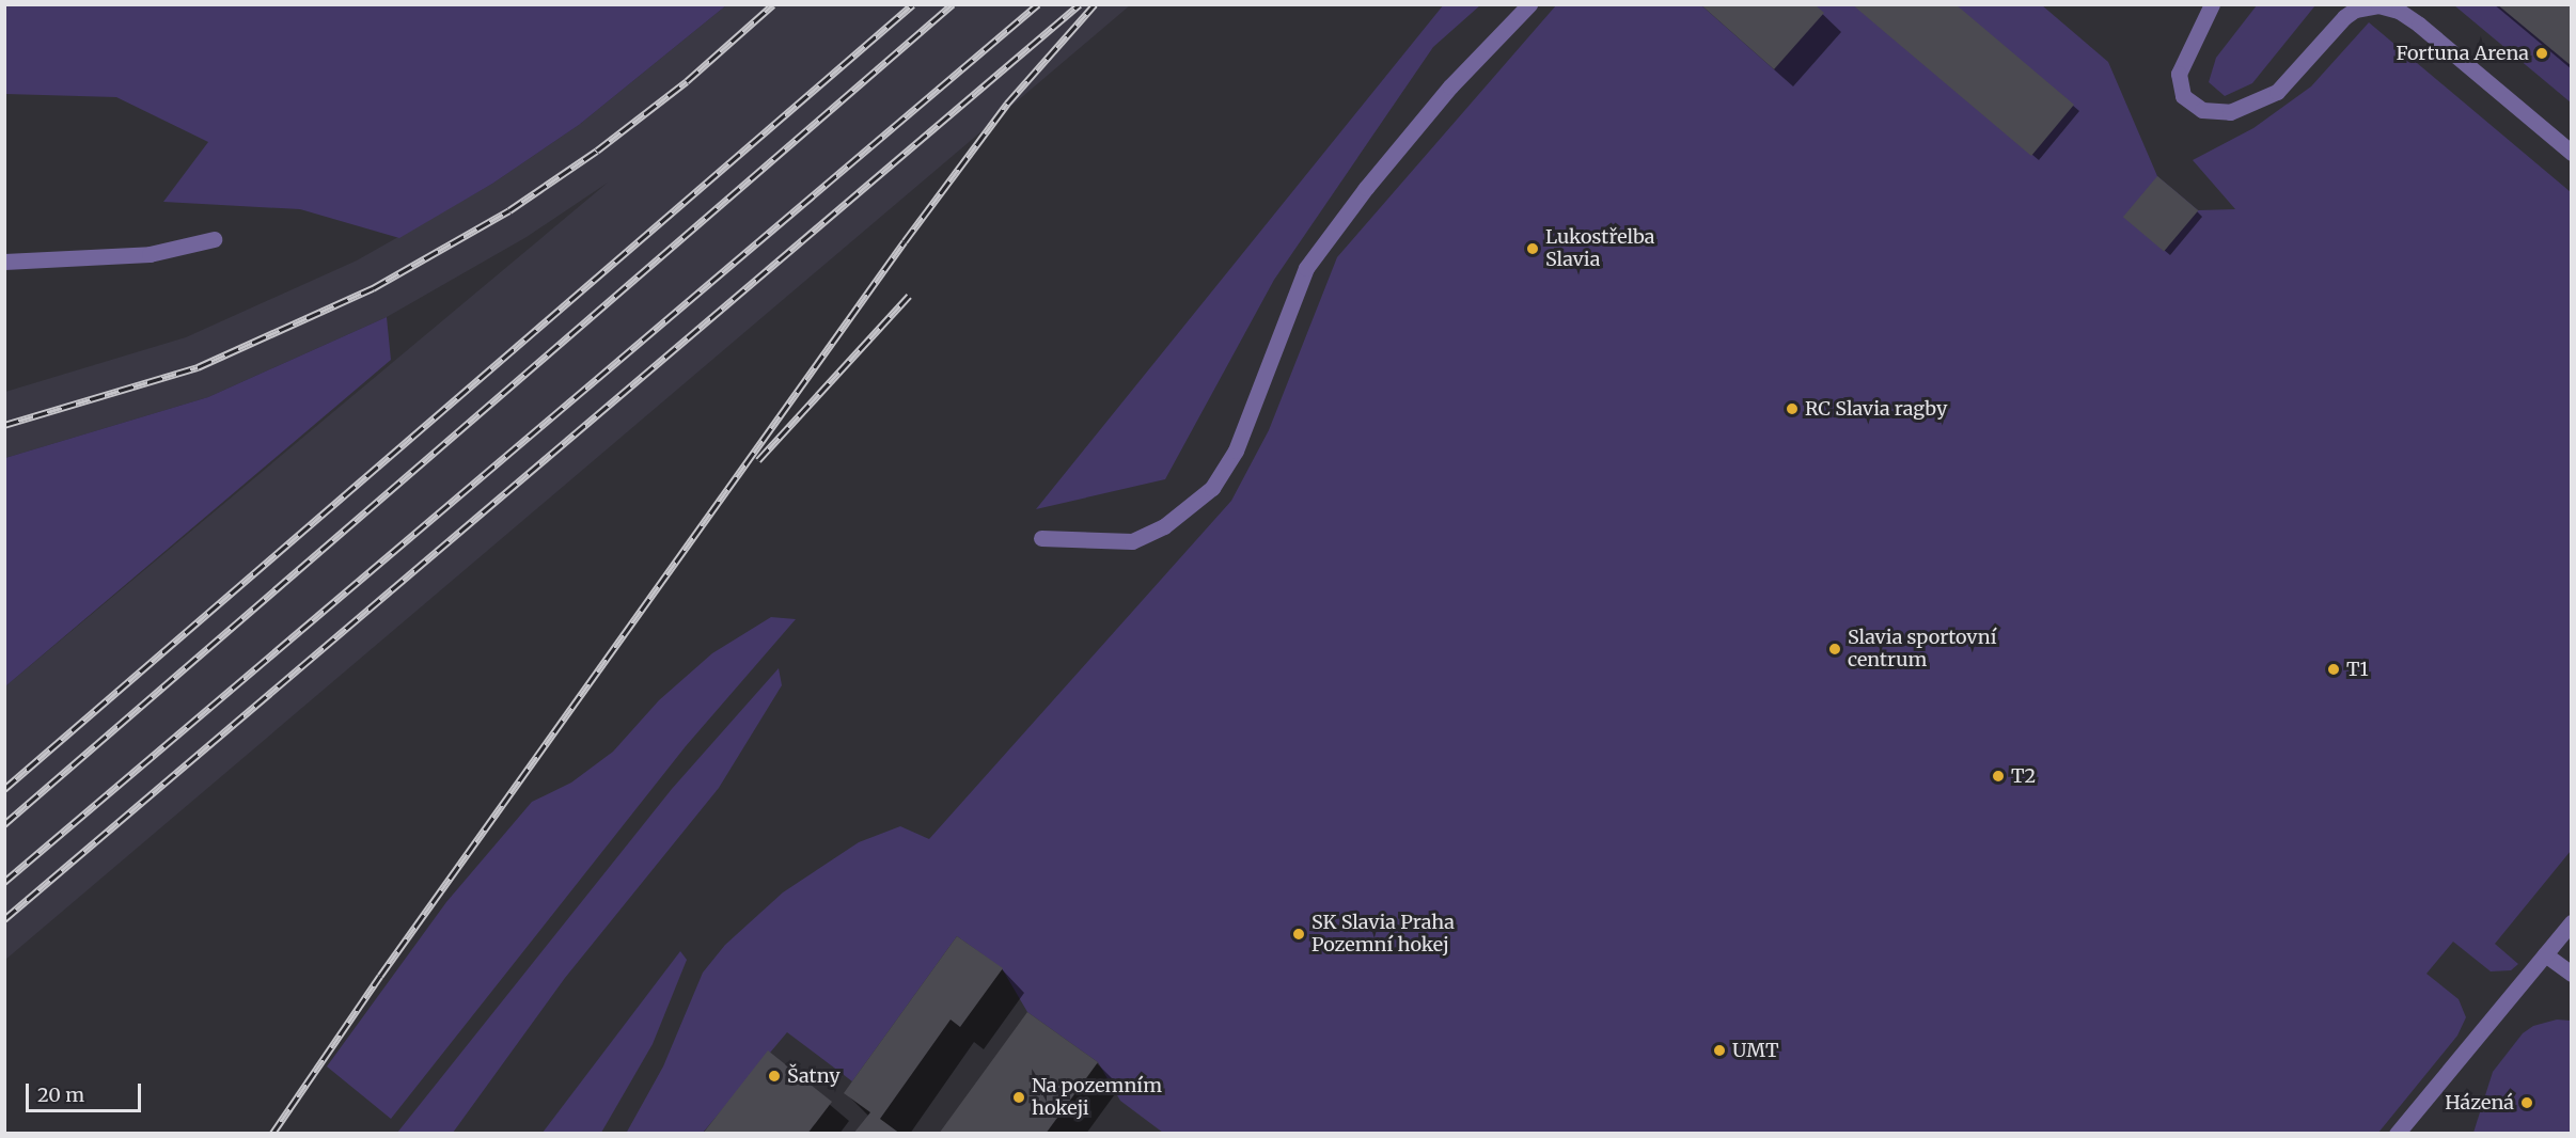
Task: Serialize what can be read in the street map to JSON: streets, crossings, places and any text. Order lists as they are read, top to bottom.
{
  "places": [
    "Fortuna Arena",
    "Lukostřelba Slavia",
    "RC Slavia ragby",
    "Slavia sportovní centrum",
    "T1",
    "T2",
    "SK Slavia Praha Pozemní hokej",
    "UMT",
    "Šatny",
    "Na pozemním hokeji",
    "Házená"
  ],
  "scale_bar": "20 m"
}
